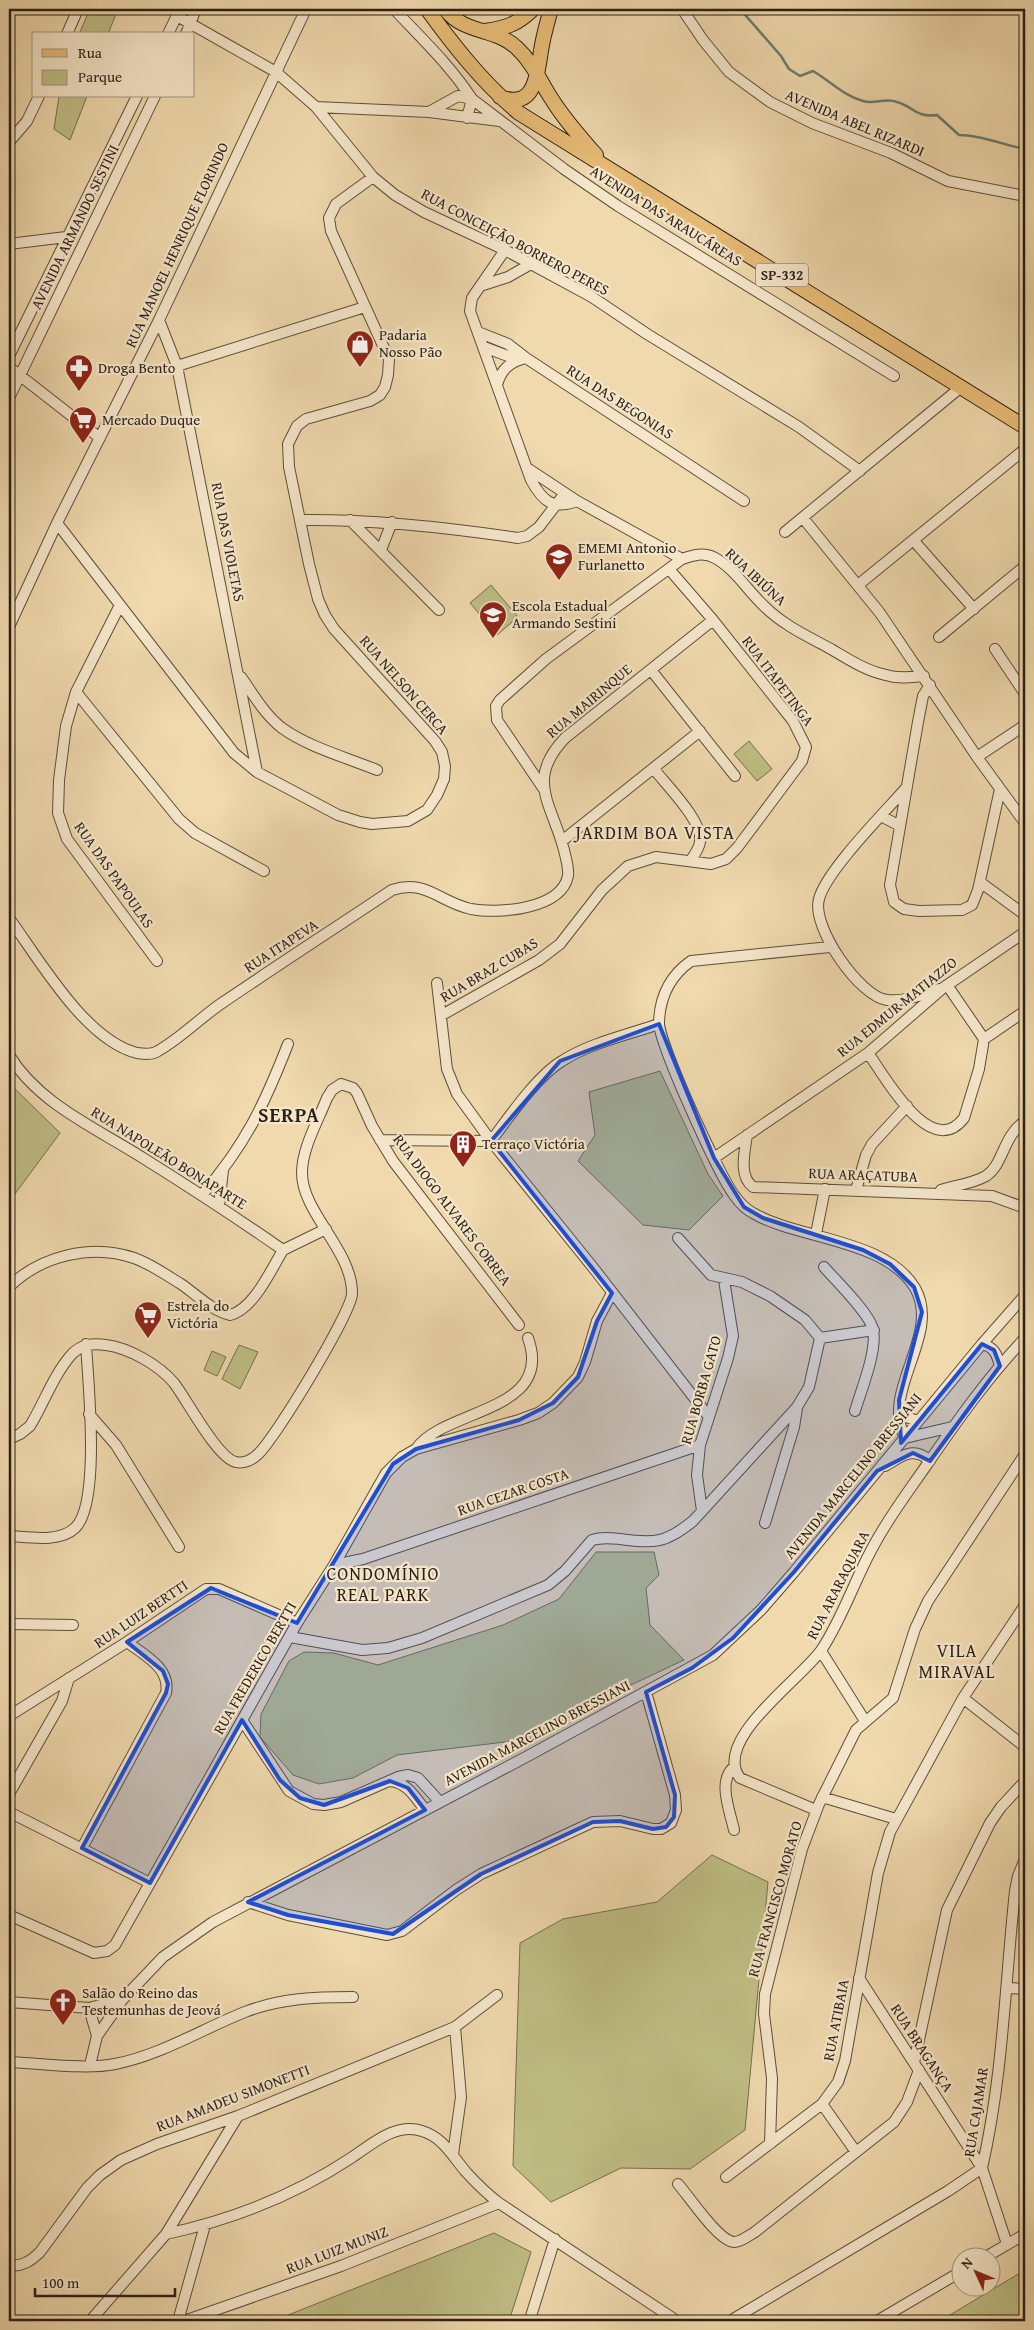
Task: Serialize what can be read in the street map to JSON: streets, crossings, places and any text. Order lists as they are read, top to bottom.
{
  "streets": {
    "main road": ["SP-332"],
    "street": [
      "AVENIDA ABEL RIZARDI",
      "AVENIDA DAS ARAUCÁREAS",
      "AVENIDA ARMANDO SESTINI",
      "RUA CONCEIÇÃO BORRERO PERES",
      "RUA MANOEL HENRIQUE FLORINDO",
      "RUA DAS BEGONIAS",
      "RUA DAS VIOLETAS",
      "RUA IBIÚNA",
      "RUA ITAPETINGA",
      "RUA NELSON CERCA",
      "RUA MAIRINQUE",
      "RUA DAS PAPOULAS",
      "RUA ITAPEVA",
      "RUA BRAZ CUBAS",
      "RUA EDMUR MATIAZZO",
      "RUA NAPOLEÃO BONAPARTE",
      "RUA ARAÇATUBA",
      "RUA DIOGO ALVARES CORREA",
      "RUA BORBA GATO",
      "AVENIDA MARCELINO BRESSIANI",
      "RUA CEZAR COSTA",
      "RUA ARARAQUARA",
      "RUA LUIZ BERTTI",
      "RUA FREDERICO BERTTI",
      "RUA FRANCISCO MORATO",
      "RUA ATIBAIA",
      "RUA BRAGANÇA",
      "RUA AMADEU SIMONETTI",
      "RUA CAJAMAR",
      "RUA LUIZ MUNIZ"
    ]
  },
  "crossings": [
    ["RUA CONCEIÇÃO BORRERO PERES", "RUA MANOEL HENRIQUE FLORINDO"],
    ["RUA CONCEIÇÃO BORRERO PERES", "RUA NELSON CERCA"],
    ["RUA MANOEL HENRIQUE FLORINDO", "RUA DAS VIOLETAS"],
    ["RUA MANOEL HENRIQUE FLORINDO", "RUA NELSON CERCA"],
    ["RUA DAS VIOLETAS", "RUA NELSON CERCA"],
    ["RUA IBIÚNA", "RUA ITAPETINGA"],
    ["RUA IBIÚNA", "RUA MAIRINQUE"],
    ["RUA ITAPETINGA", "RUA MAIRINQUE"],
    ["RUA ITAPETINGA", "RUA BRAZ CUBAS"],
    ["RUA NELSON CERCA", "RUA DAS PAPOULAS"],
    ["RUA MAIRINQUE", "RUA ITAPEVA"],
    ["RUA EDMUR MATIAZZO", "RUA ARAÇATUBA"],
    ["RUA BORBA GATO", "RUA CEZAR COSTA"],
    ["RUA CEZAR COSTA", "RUA FREDERICO BERTTI"],
    ["RUA LUIZ BERTTI", "RUA FREDERICO BERTTI"],
    ["RUA FRANCISCO MORATO", "RUA ATIBAIA"],
    ["RUA ATIBAIA", "RUA BRAGANÇA"],
    ["RUA BRAGANÇA", "RUA CAJAMAR"]
  ],
  "districts": [
    "JARDIM BOA VISTA",
    "SERPA",
    "CONDOMÍNIO REAL PARK",
    "VILA MIRAVAL"
  ],
  "places": {
    "shop": ["Padaria Nosso Pão"],
    "pharmacy": ["Droga Bento"],
    "supermarket": ["Mercado Duque", "Estrela do Victória"],
    "school or university": ["EMEMI Antonio Furlanetto", "Escola Estadual Armando Sestini"],
    "building": ["Terraço Victória"],
    "church": ["Salão do Reino das Testemunhas de Jeová"]
  },
  "legend": ["Rua", "Parque"],
  "scale_bar": "100 m",
  "north": "top left"
}
